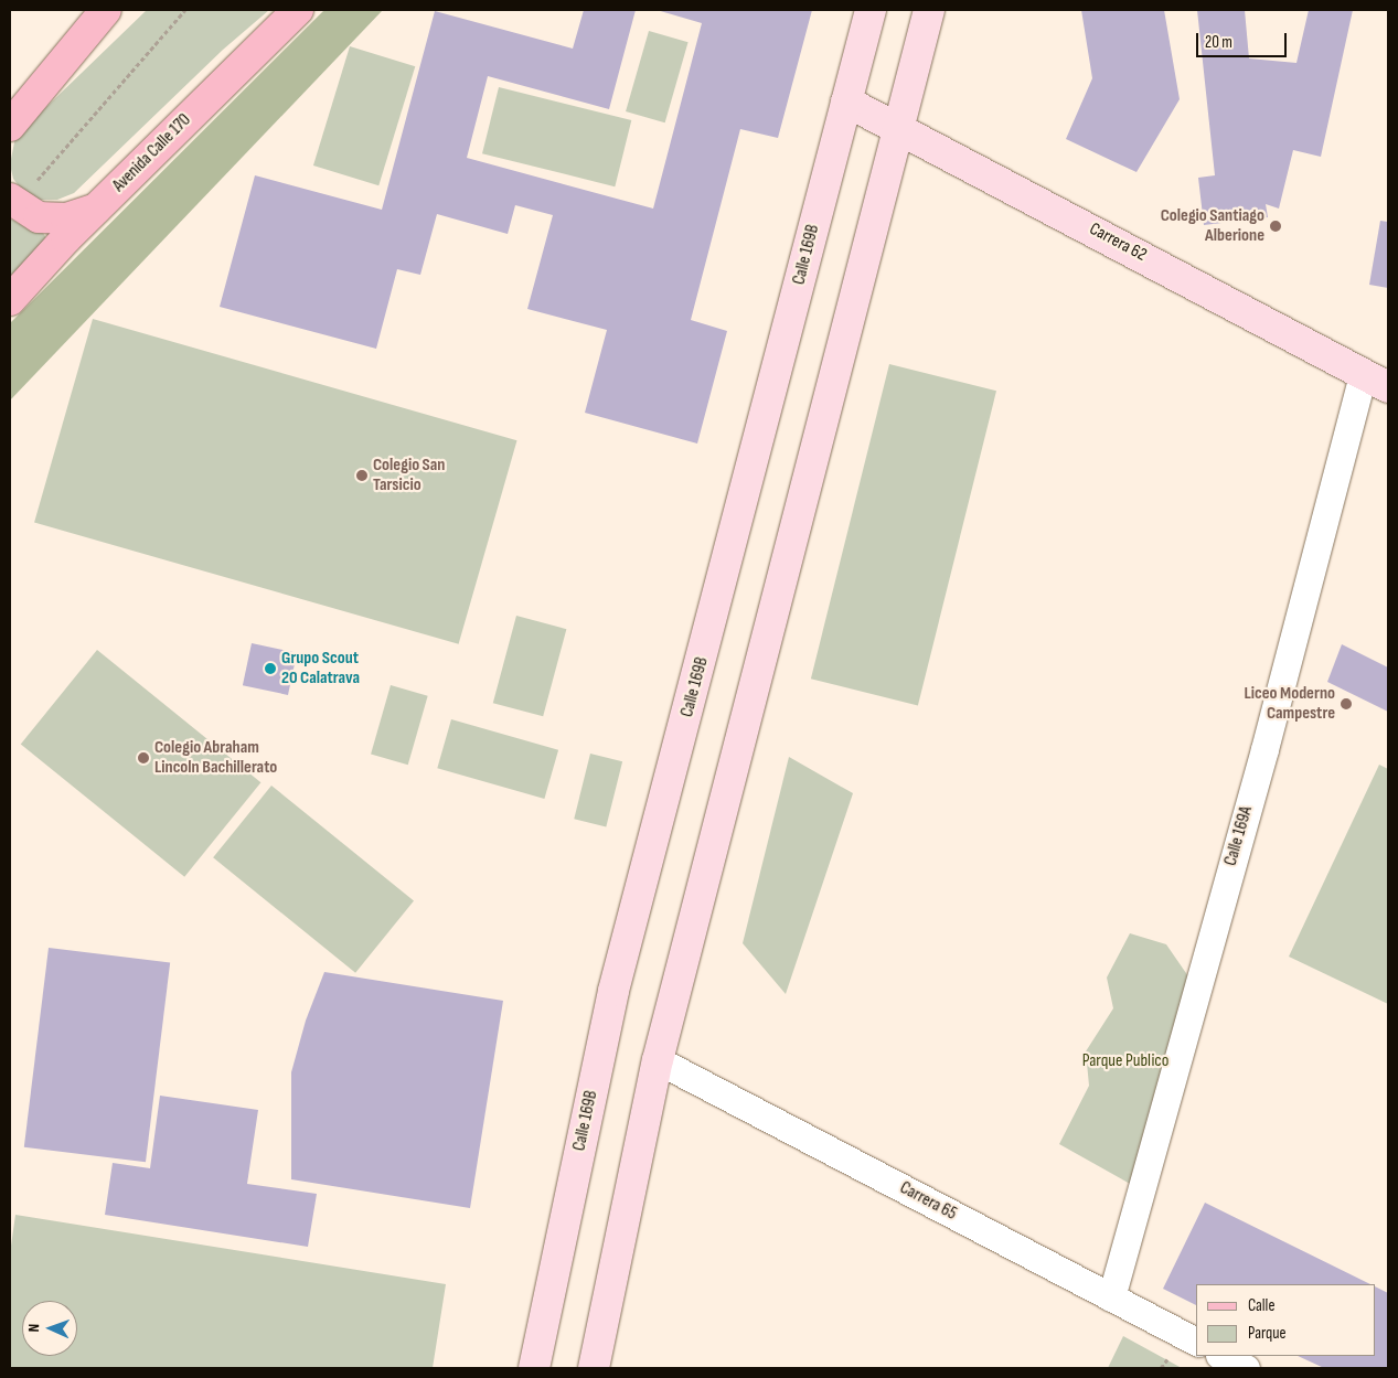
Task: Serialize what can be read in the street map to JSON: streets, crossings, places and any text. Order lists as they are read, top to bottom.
{
  "streets": {
    "main road": ["Avenida Calle 170", "Carrera 62", "Calle 169B"],
    "street": ["Calle 169A", "Carrera 65"]
  },
  "crossings": [
    ["Carrera 62", "Calle 169B"],
    ["Carrera 62", "Calle 169A"],
    ["Calle 169A", "Carrera 65"]
  ],
  "parks": ["Parque Publico"],
  "places": [
    "Colegio Santiago Alberione",
    "Colegio San Tarsicio",
    "Grupo Scout 20 Calatrava",
    "Liceo Moderno Campestre",
    "Colegio Abraham Lincoln Bachillerato"
  ],
  "legend": ["Calle", "Parque"],
  "scale_bar": "20 m",
  "north": "left"
}
